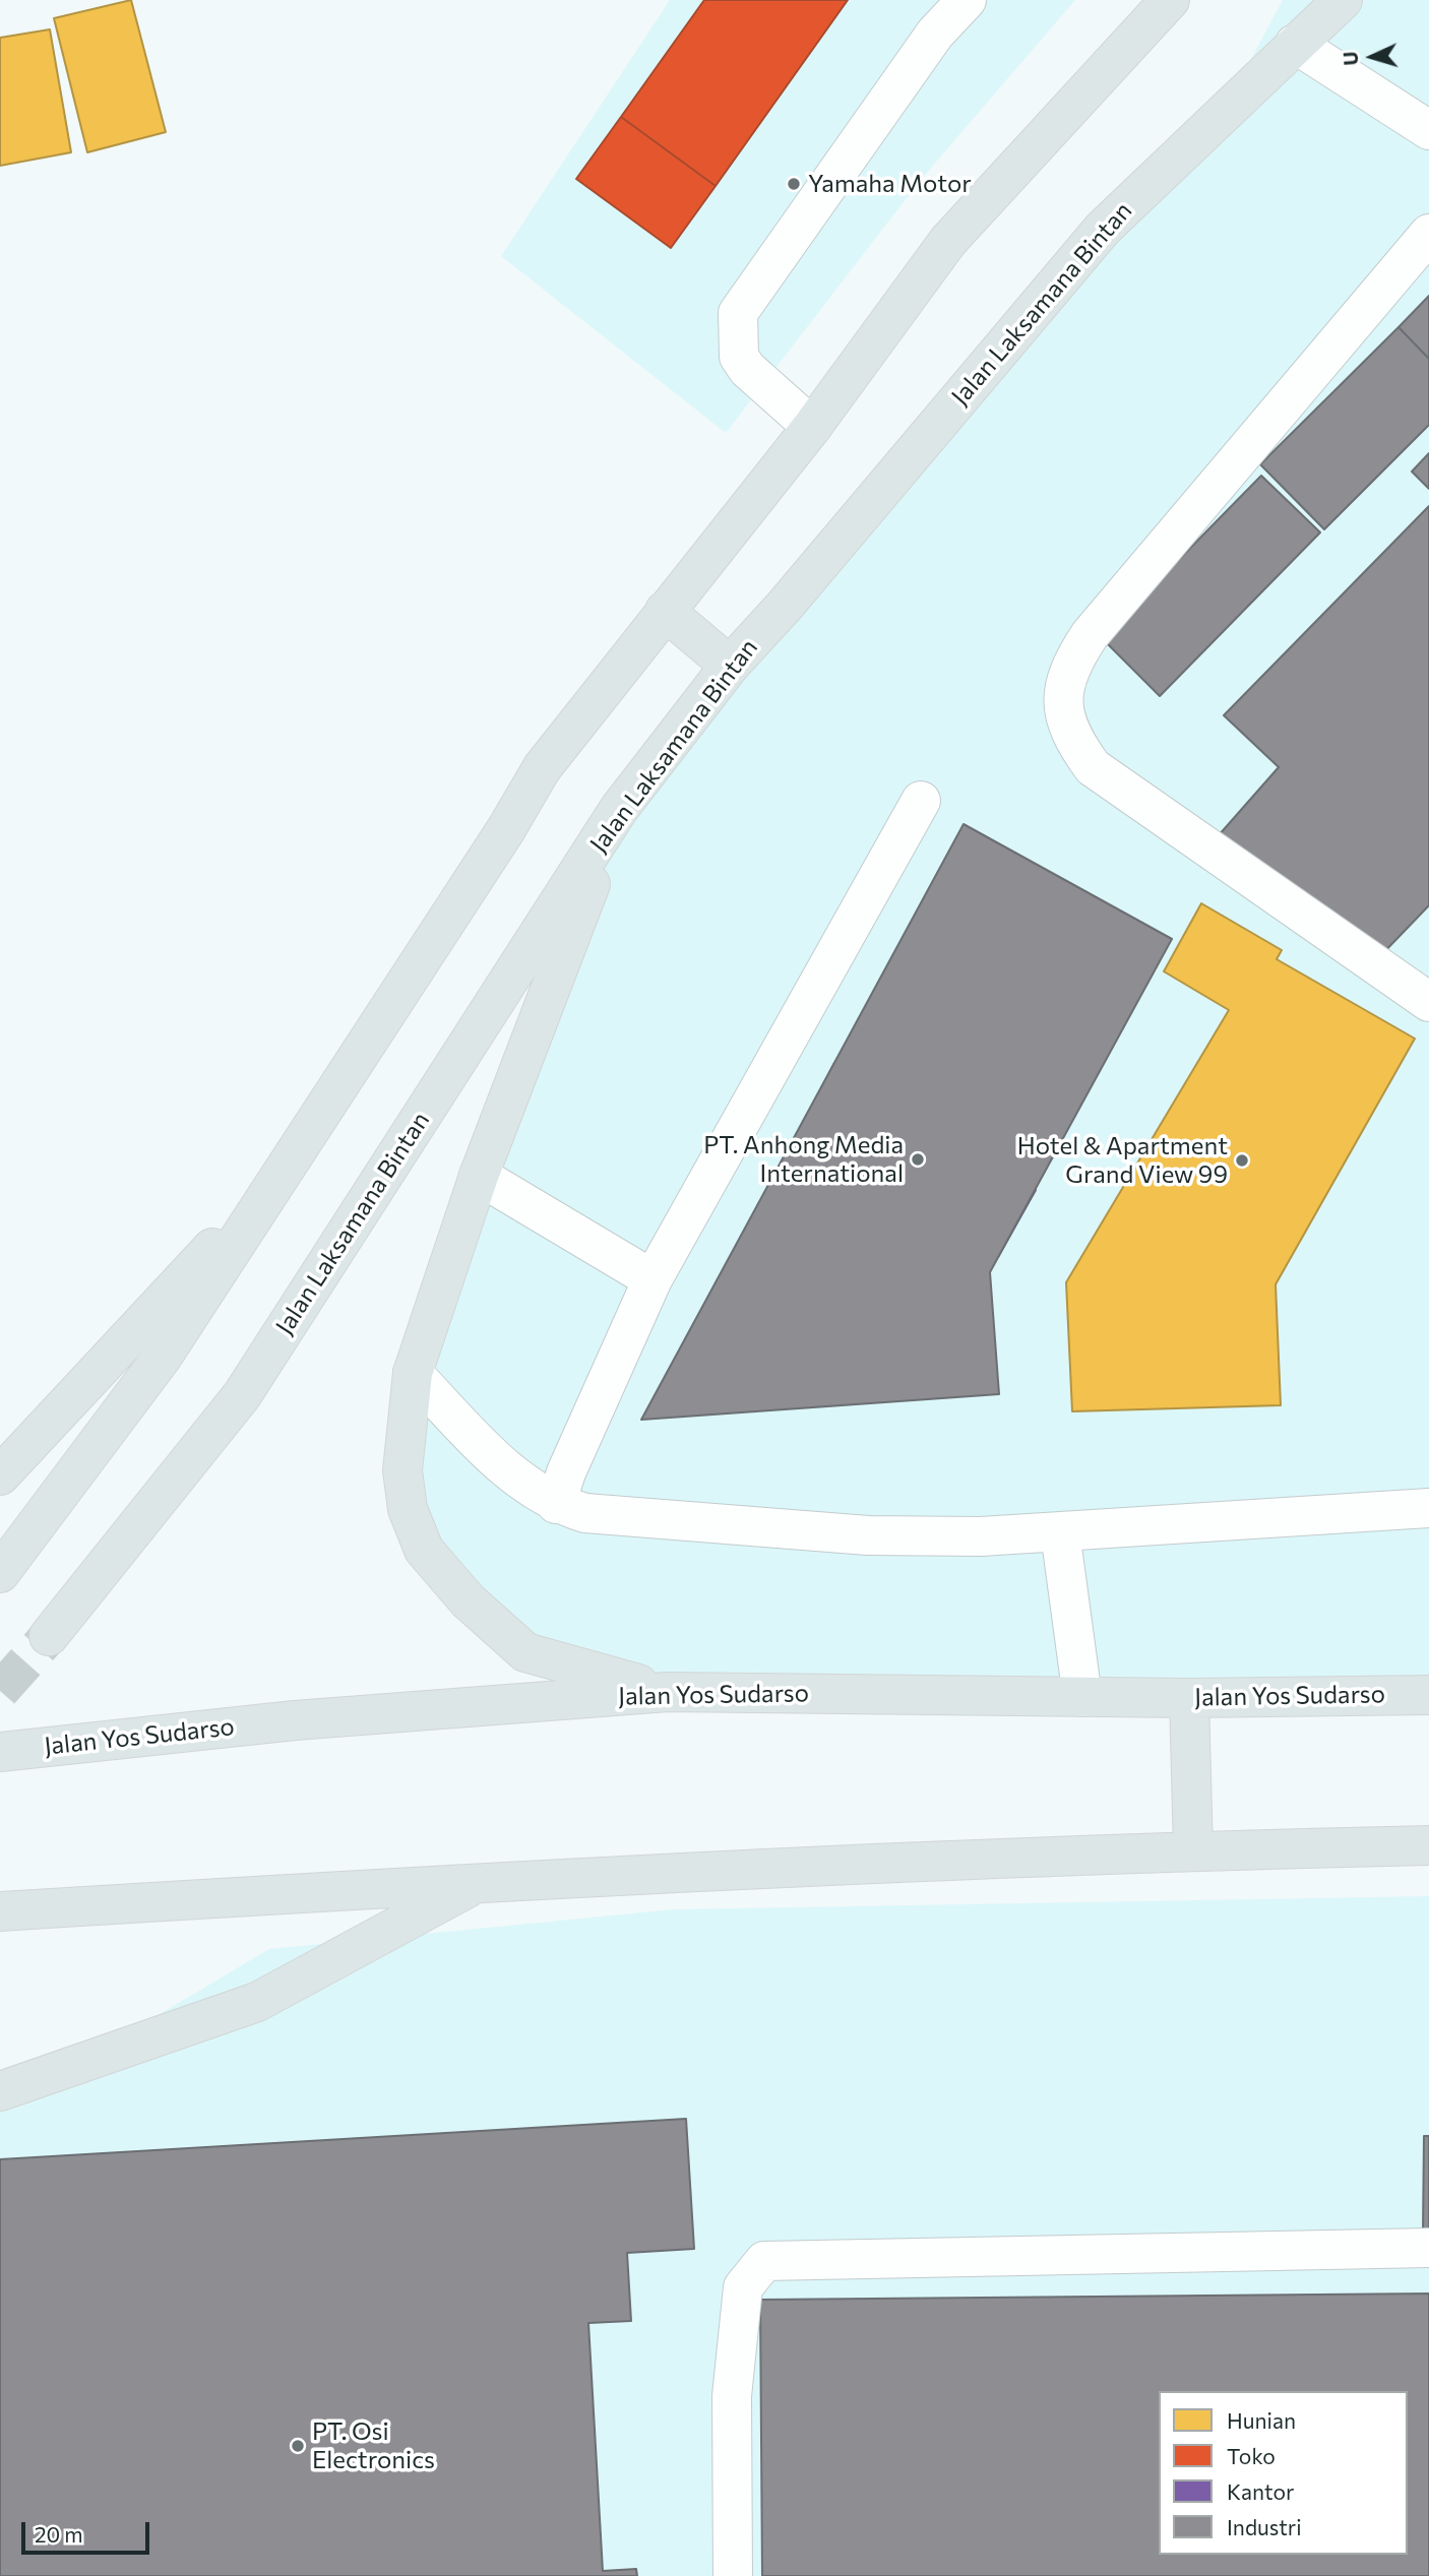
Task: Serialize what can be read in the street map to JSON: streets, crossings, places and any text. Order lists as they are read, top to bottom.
{
  "streets": {
    "main road": ["Jalan Laksamana Bintan", "Jalan Yos Sudarso"]
  },
  "places": [
    "Yamaha Motor",
    "PT. Anhong Media International",
    "Hotel & Apartment Grand View 99",
    "PT. Osi Electronics"
  ],
  "legend": [
    "Hunian",
    "Toko",
    "Kantor",
    "Industri"
  ],
  "scale_bar": "20 m",
  "north": "left"
}
